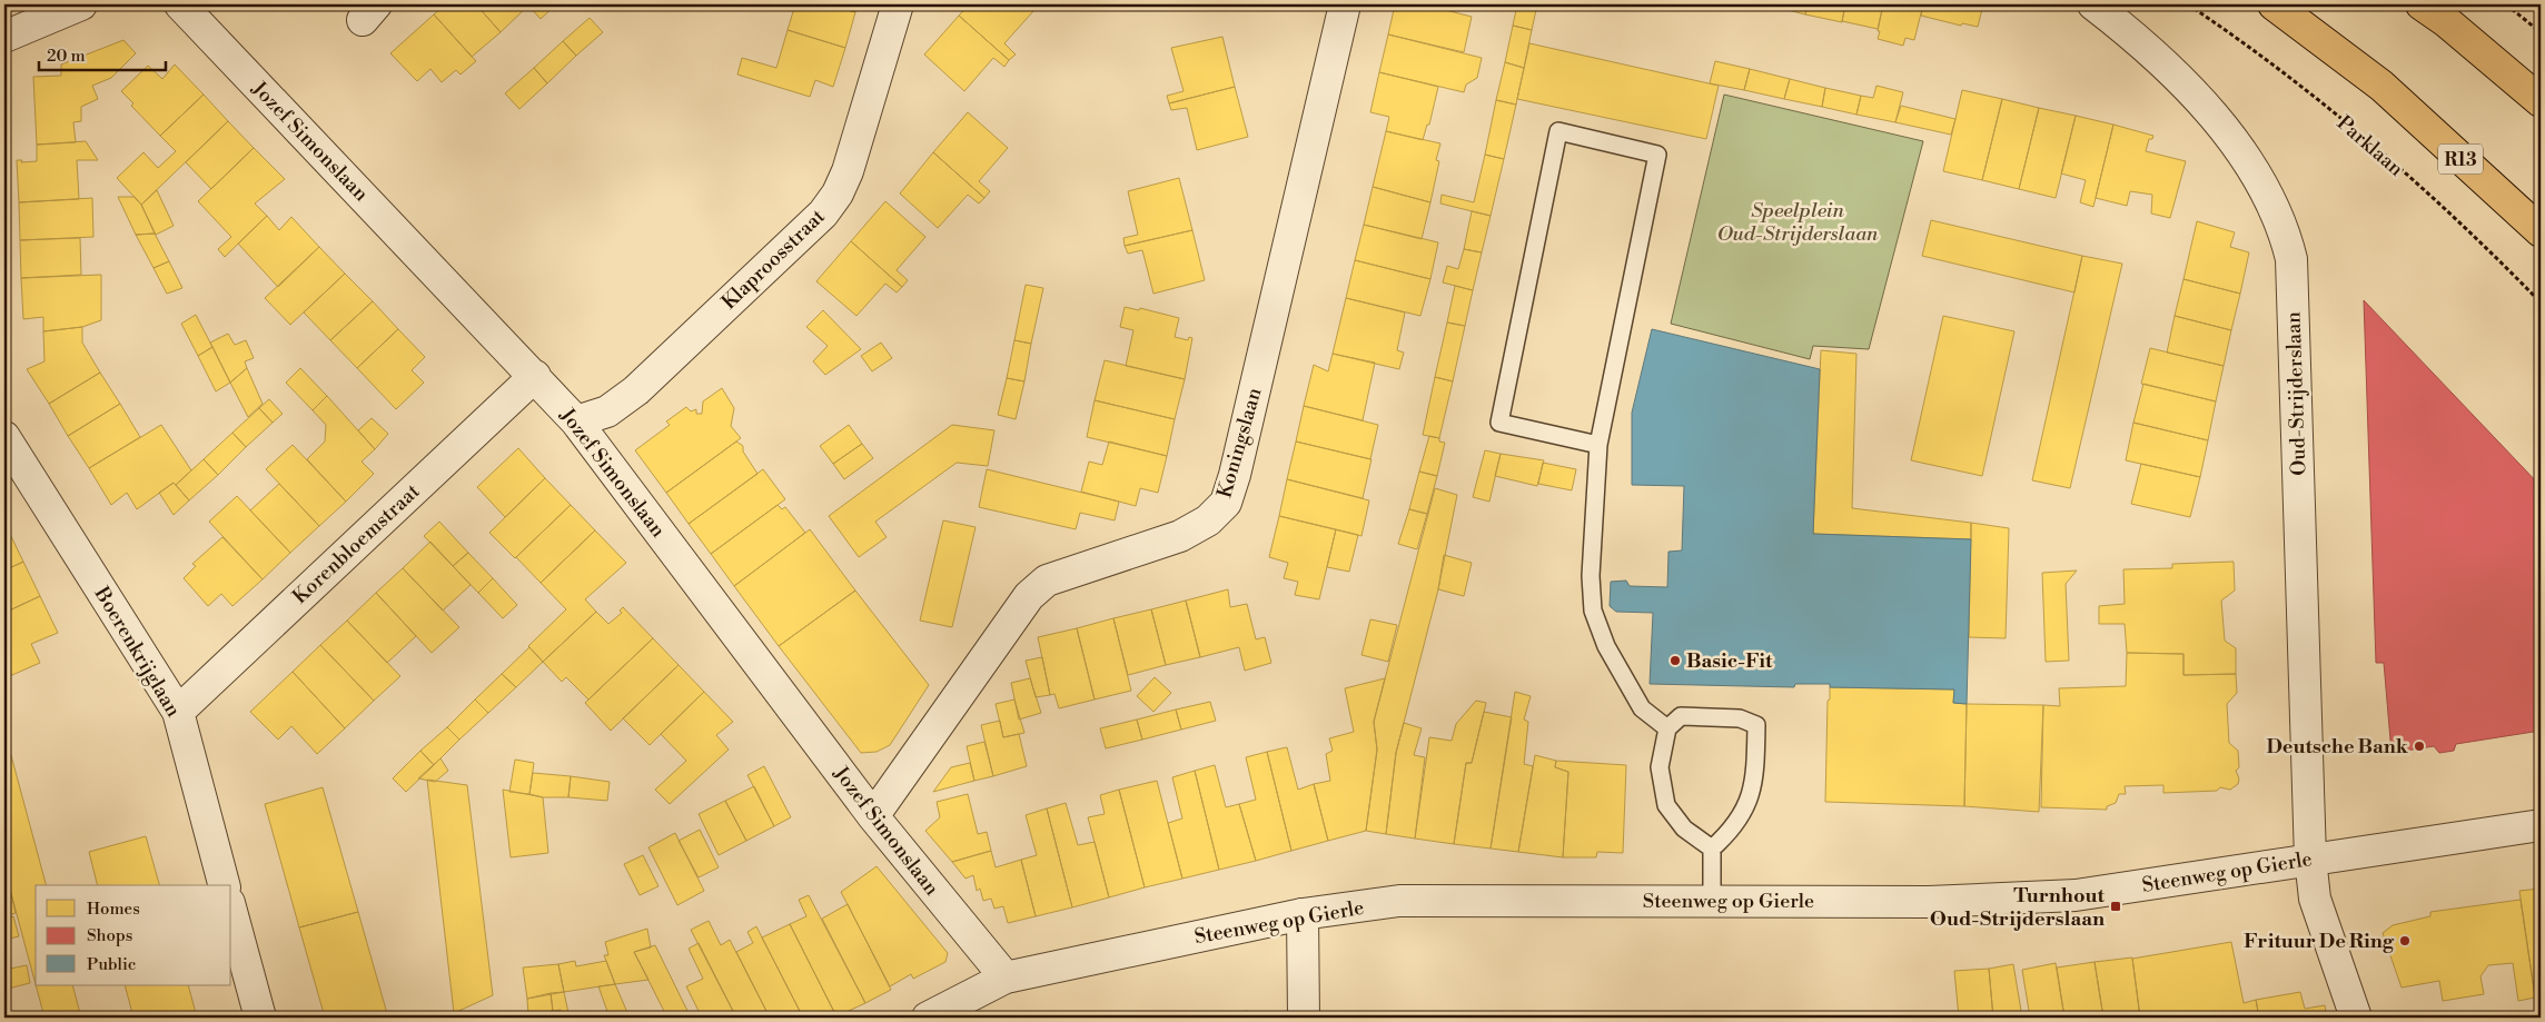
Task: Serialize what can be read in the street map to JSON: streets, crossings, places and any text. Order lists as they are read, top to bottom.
{
  "streets": {
    "main road": ["R13"],
    "street": [
      "Jozef Simonslaan",
      "Klaproosstraat",
      "Oud-Strijderslaan",
      "Koningslaan",
      "Korenbloemstraat",
      "Boerenkrijglaan",
      "Steenweg op Gierle"
    ],
    "path": ["Parklaan"]
  },
  "crossings": [
    ["Jozef Simonslaan", "Klaproosstraat"],
    ["Jozef Simonslaan", "Koningslaan"],
    ["Jozef Simonslaan", "Korenbloemstraat"],
    ["Jozef Simonslaan", "Steenweg op Gierle"],
    ["Oud-Strijderslaan", "Steenweg op Gierle"],
    ["Korenbloemstraat", "Boerenkrijglaan"]
  ],
  "parks": ["Speelplein Oud-Strijderslaan"],
  "places": {
    "other": ["Basic-Fit", "Deutsche Bank", "Frituur De Ring"],
    "transit": ["Turnhout Oud-Strijderslaan"]
  },
  "legend": ["Homes", "Shops", "Public"],
  "scale_bar": "20 m"
}
